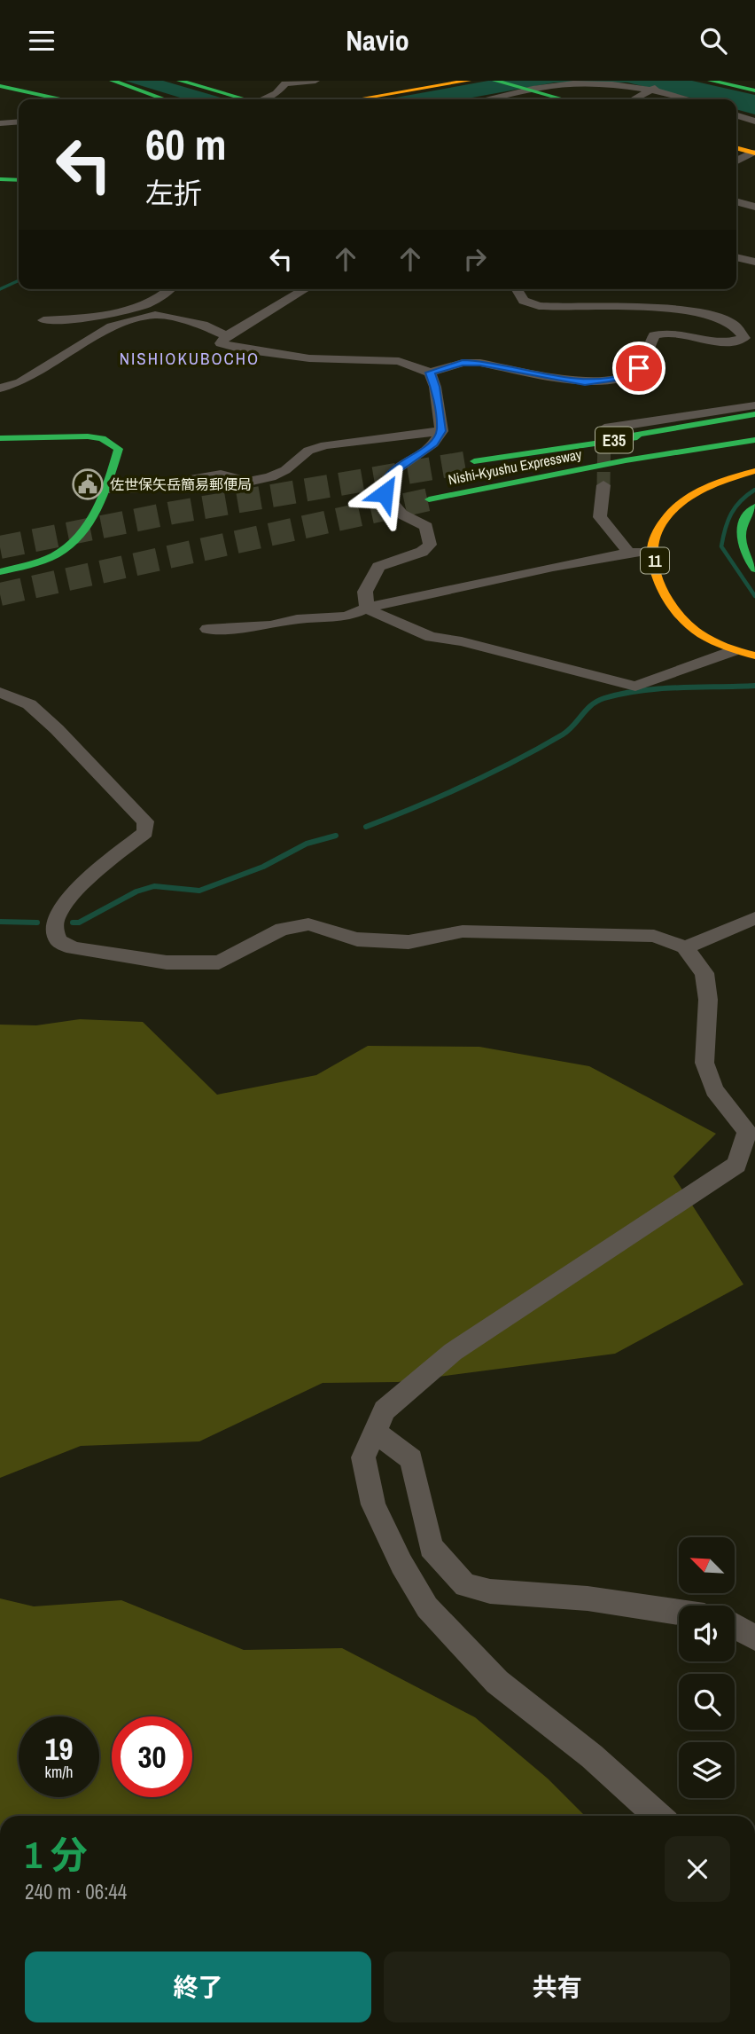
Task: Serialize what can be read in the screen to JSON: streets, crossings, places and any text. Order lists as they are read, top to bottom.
{
  "streets": {
    "main road": ["E35", "Nishi-Kyushu Expressway", "11"]
  },
  "districts": ["NISHIOKUBOCHO"],
  "places": {
    "public building": ["佐世保矢岳簡易郵便局"]
  },
  "north": "top left",
  "page": {
    "header": "Navio",
    "turn": ["60 m", "左折"],
    "speed": "19 km/h",
    "limit": "30",
    "heading": ["1 分", "240 m · 06:44"],
    "buttons": ["終了", "共有"]
  }
}
